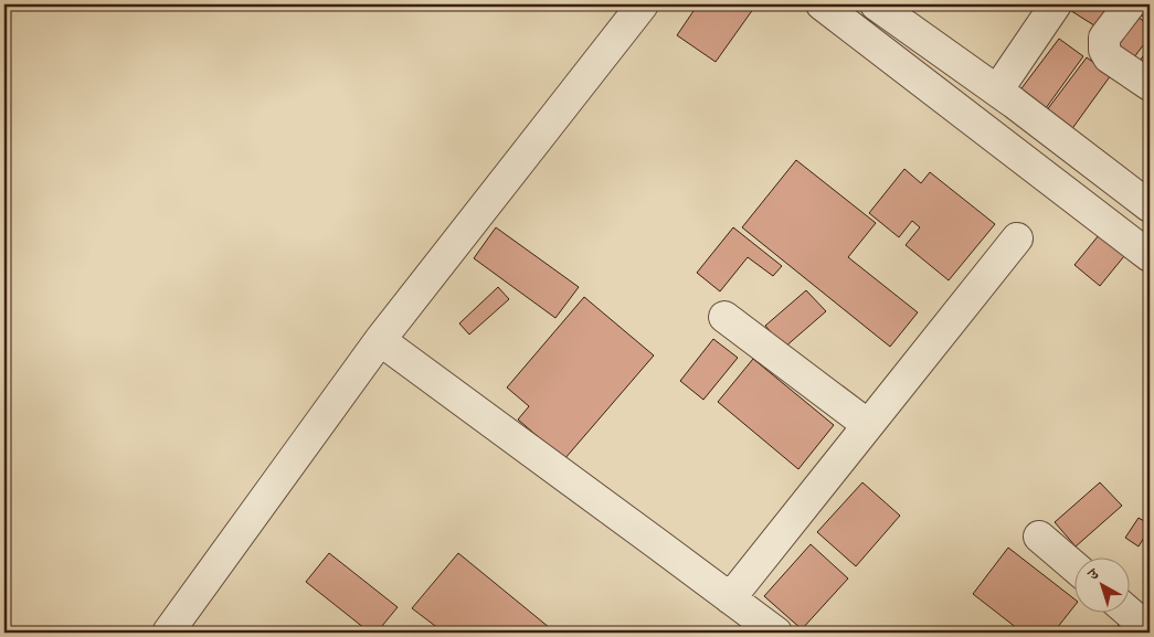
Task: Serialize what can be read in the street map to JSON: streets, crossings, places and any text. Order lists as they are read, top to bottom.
{
  "north": "top left"
}
